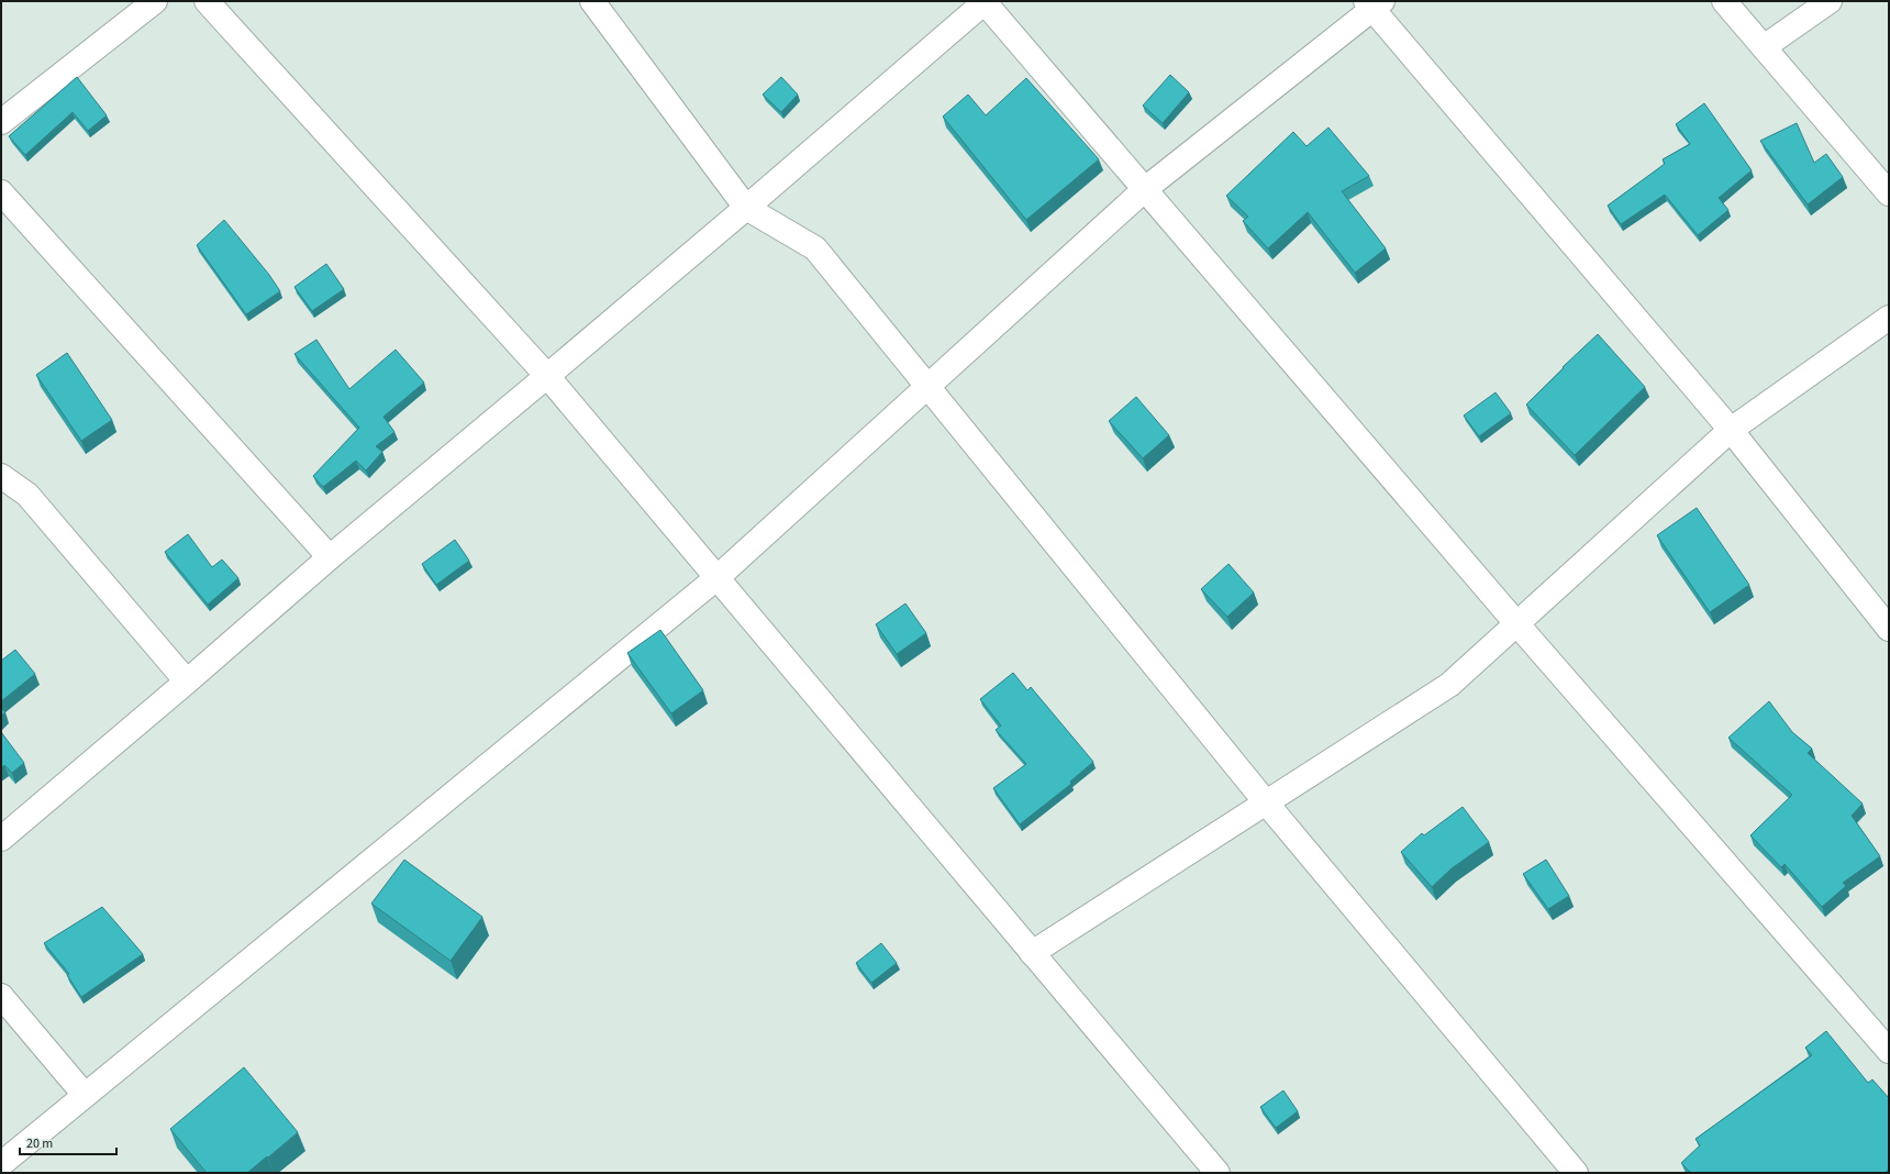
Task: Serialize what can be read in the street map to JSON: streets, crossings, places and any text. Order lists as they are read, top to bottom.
{
  "scale_bar": "20 m"
}
